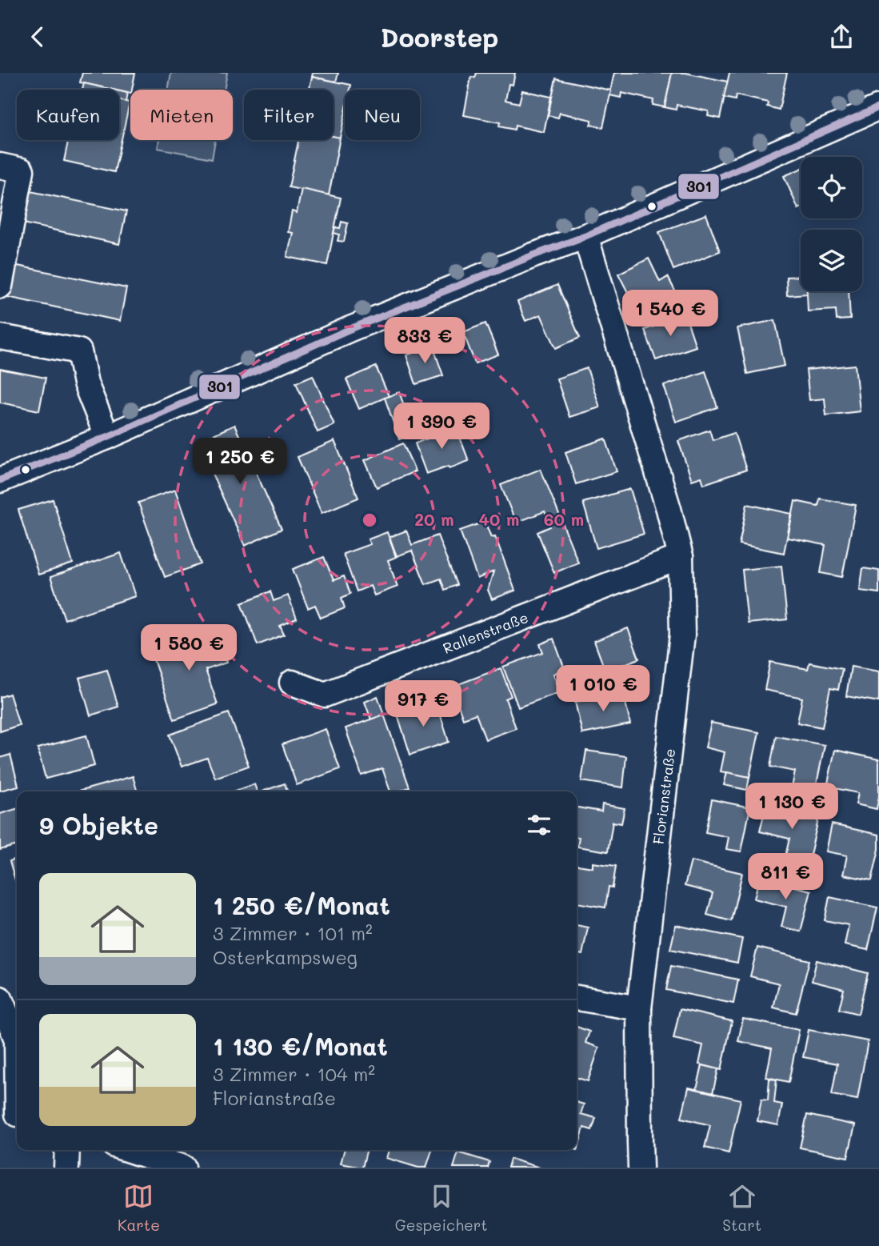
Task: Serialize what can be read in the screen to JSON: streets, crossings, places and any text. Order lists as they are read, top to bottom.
{
  "streets": {
    "street": ["Rallenstraße", "Florianstraße"]
  },
  "crossings": [
    ["Rallenstraße", "Florianstraße"]
  ],
  "lines": ["transit line 301"],
  "page": {
    "header": "Doorstep",
    "chip": [
      "Kaufen",
      "Mieten",
      "Filter",
      "Neu"
    ],
    "price": [
      "1 540 €",
      "833 €",
      "1 390 €",
      "1 250 €",
      "1 580 €",
      "1 010 €",
      "917 €",
      "1 130 €",
      "811 €"
    ],
    "heading": "9 Objekte",
    "list": [
      {
        "name": "1 250 €/Monat",
        "note": "3 Zimmer · 101 m² · Osterkampsweg"
      },
      {
        "name": "1 130 €/Monat",
        "note": "3 Zimmer · 104 m² · Florianstraße"
      }
    ],
    "tabs": ["Karte", "Gespeichert", "Start"]
  },
  "rings": ["20 m", "40 m", "60 m"]
}
